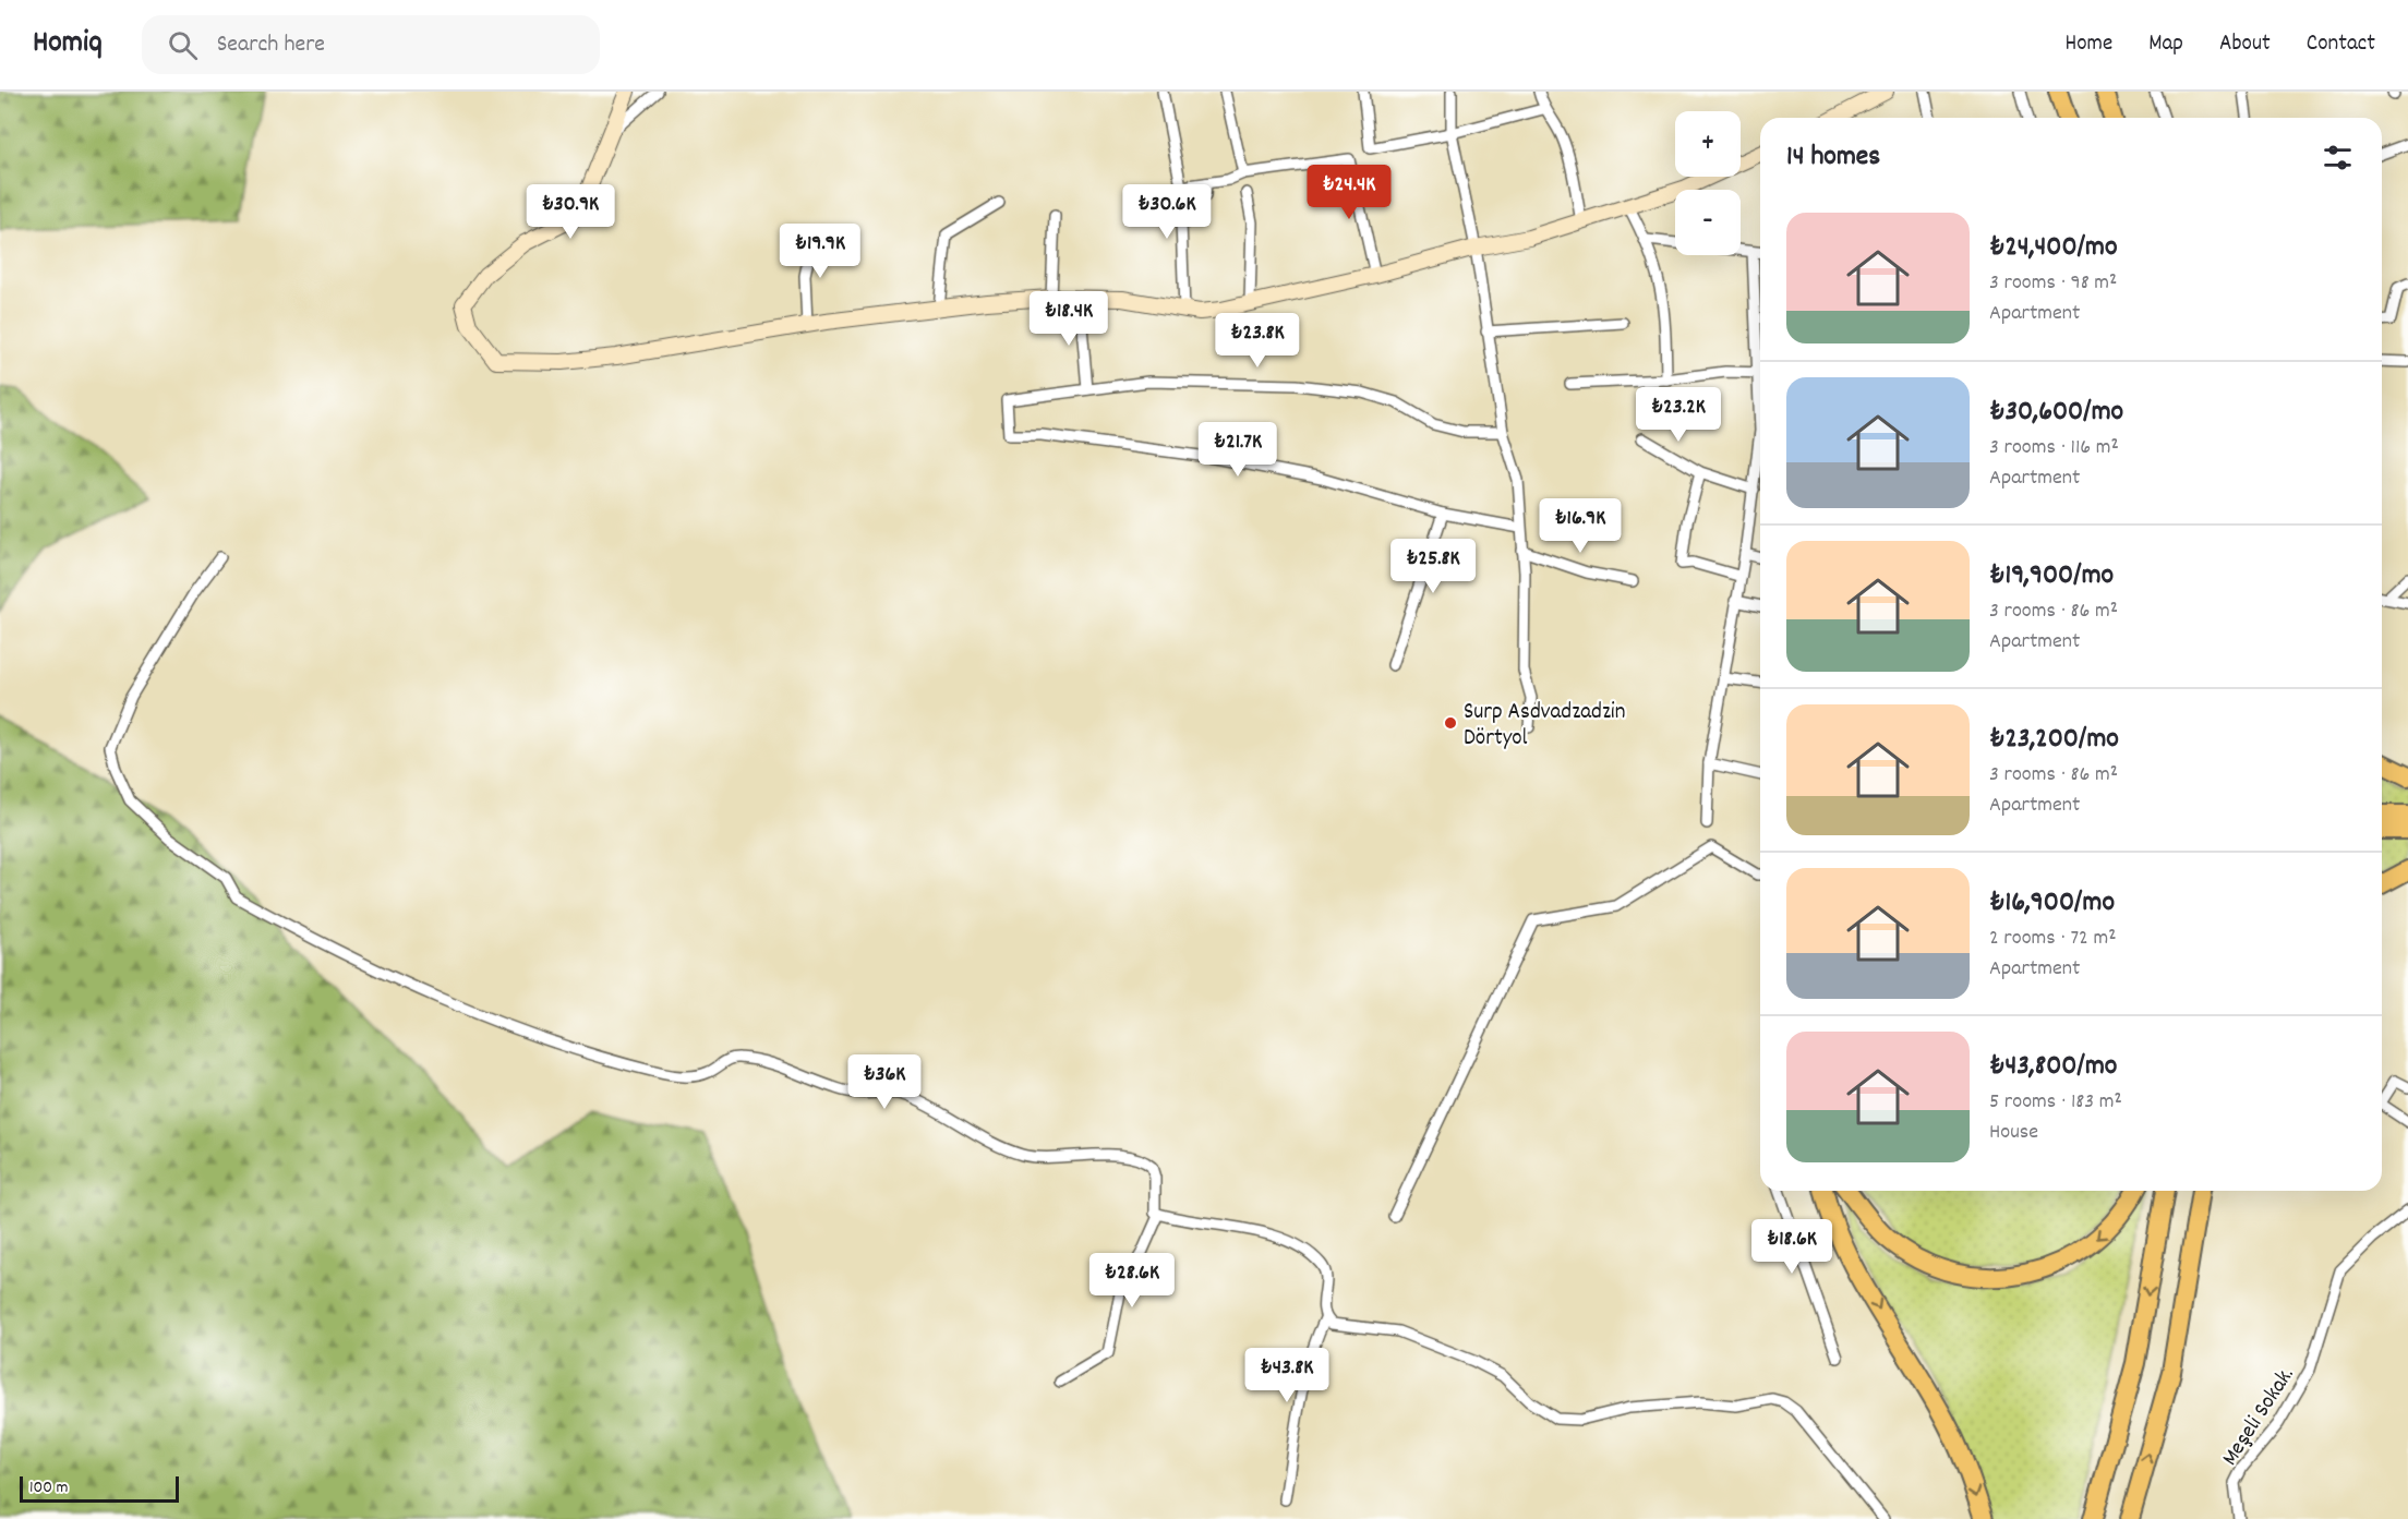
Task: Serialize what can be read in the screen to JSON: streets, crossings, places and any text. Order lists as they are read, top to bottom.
{
  "streets": {
    "street": ["Meşeli Sokak."]
  },
  "places": ["Surp Asdvadzadzin Dörtyol"],
  "scale_bar": "100 m",
  "page": {
    "header": "Homiq",
    "search": "Search here",
    "nav": [
      "Home",
      "Map",
      "About",
      "Contact"
    ],
    "map_buttons": ["+", "−"],
    "heading": "14 homes",
    "price": [
      "₺24.4K",
      "₺30.9K",
      "₺30.6K",
      "₺19.9K",
      "₺18.4K",
      "₺23.8K",
      "₺23.2K",
      "₺21.7K",
      "₺16.9K",
      "₺25.8K",
      "₺36K",
      "₺18.6K",
      "₺28.6K",
      "₺43.8K"
    ],
    "list": [
      {
        "name": "₺24,400/mo",
        "note": "3 rooms · 98 m² · Apartment"
      },
      {
        "name": "₺30,600/mo",
        "note": "3 rooms · 116 m² · Apartment"
      },
      {
        "name": "₺19,900/mo",
        "note": "3 rooms · 86 m² · Apartment"
      },
      {
        "name": "₺23,200/mo",
        "note": "3 rooms · 86 m² · Apartment"
      },
      {
        "name": "₺16,900/mo",
        "note": "2 rooms · 72 m² · Apartment"
      },
      {
        "name": "₺43,800/mo",
        "note": "5 rooms · 183 m² · House"
      }
    ],
    "scale": "100 m"
  }
}
